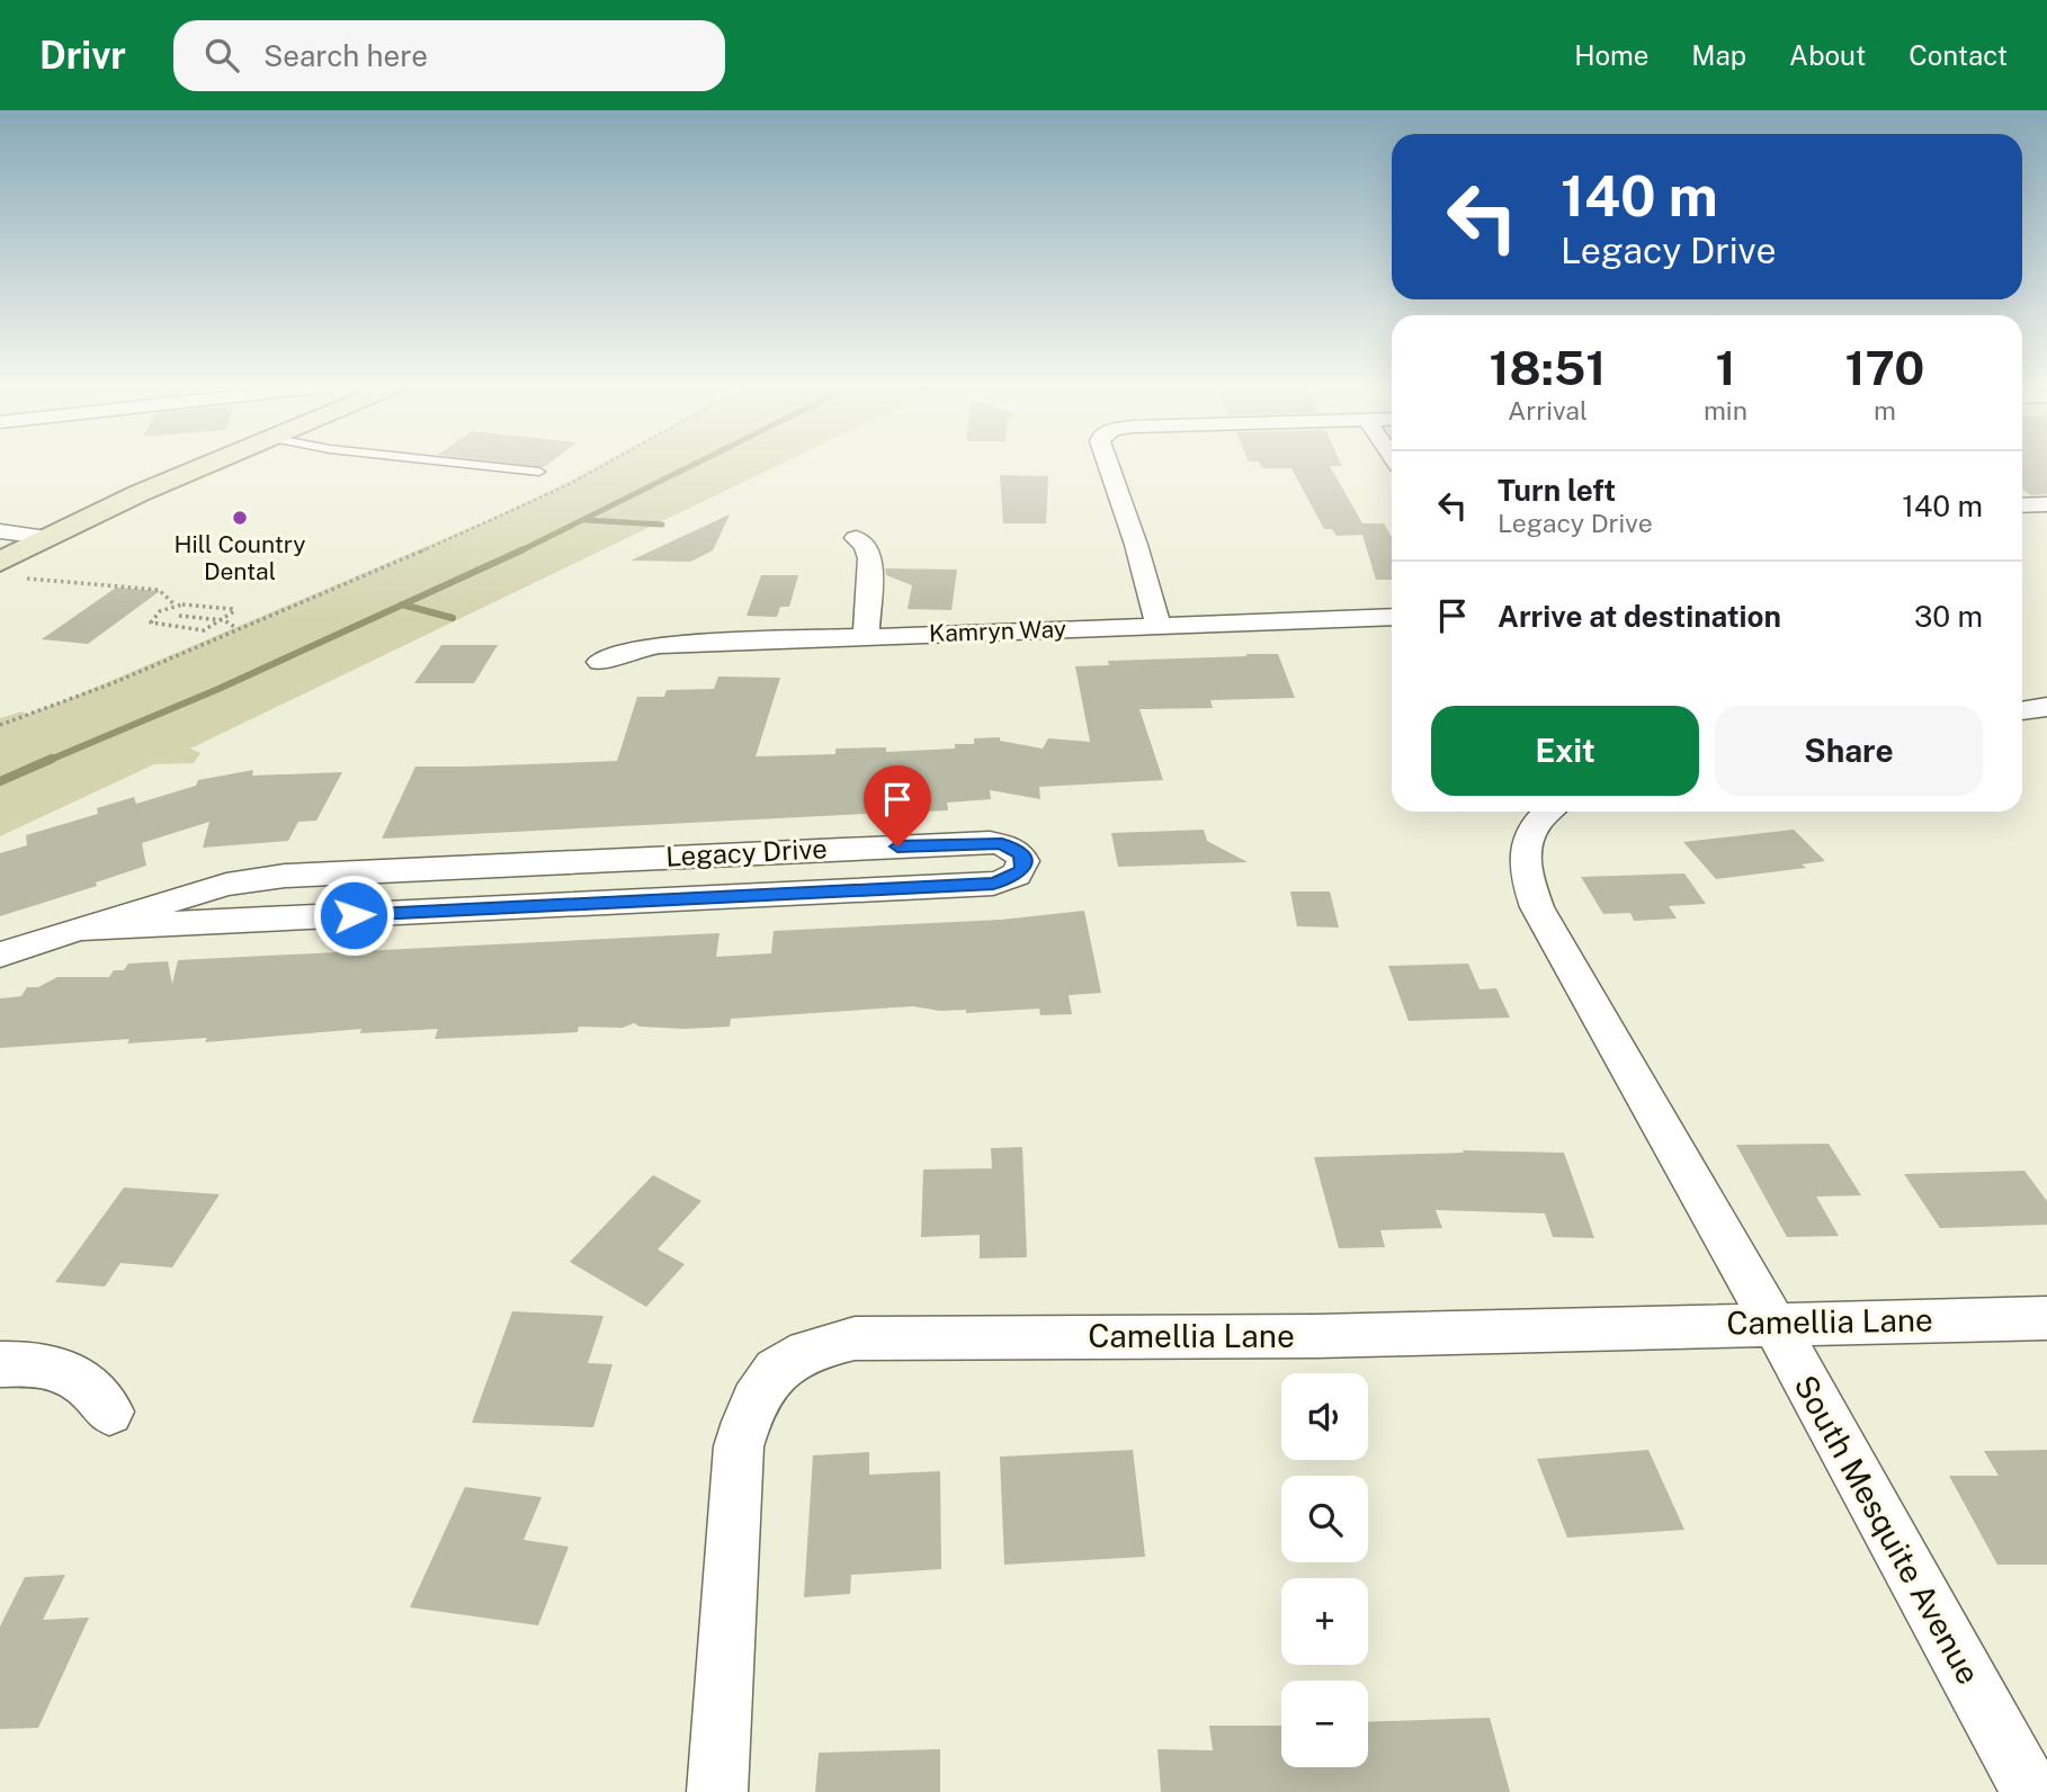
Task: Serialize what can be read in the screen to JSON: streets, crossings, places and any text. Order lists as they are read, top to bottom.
{
  "streets": {
    "street": [
      "Kamryn Way",
      "Legacy Drive",
      "Camellia Lane",
      "South Mesquite Avenue"
    ]
  },
  "crossings": [
    ["Camellia Lane", "South Mesquite Avenue"]
  ],
  "places": ["Hill Country Dental"],
  "page": {
    "header": "Drivr",
    "search": "Search here",
    "nav": [
      "Home",
      "Map",
      "About",
      "Contact"
    ],
    "turn": ["140 m", "Legacy Drive"],
    "eta": [
      "18:51",
      "Arrival",
      "1",
      "min",
      "170",
      "m"
    ],
    "list": [
      {
        "name": "Turn left",
        "note": "Legacy Drive",
        "value": "140 m"
      },
      {
        "name": "Arrive at destination",
        "value": "30 m"
      }
    ],
    "buttons": ["Exit", "Share"],
    "map_buttons": ["+", "−"]
  }
}
